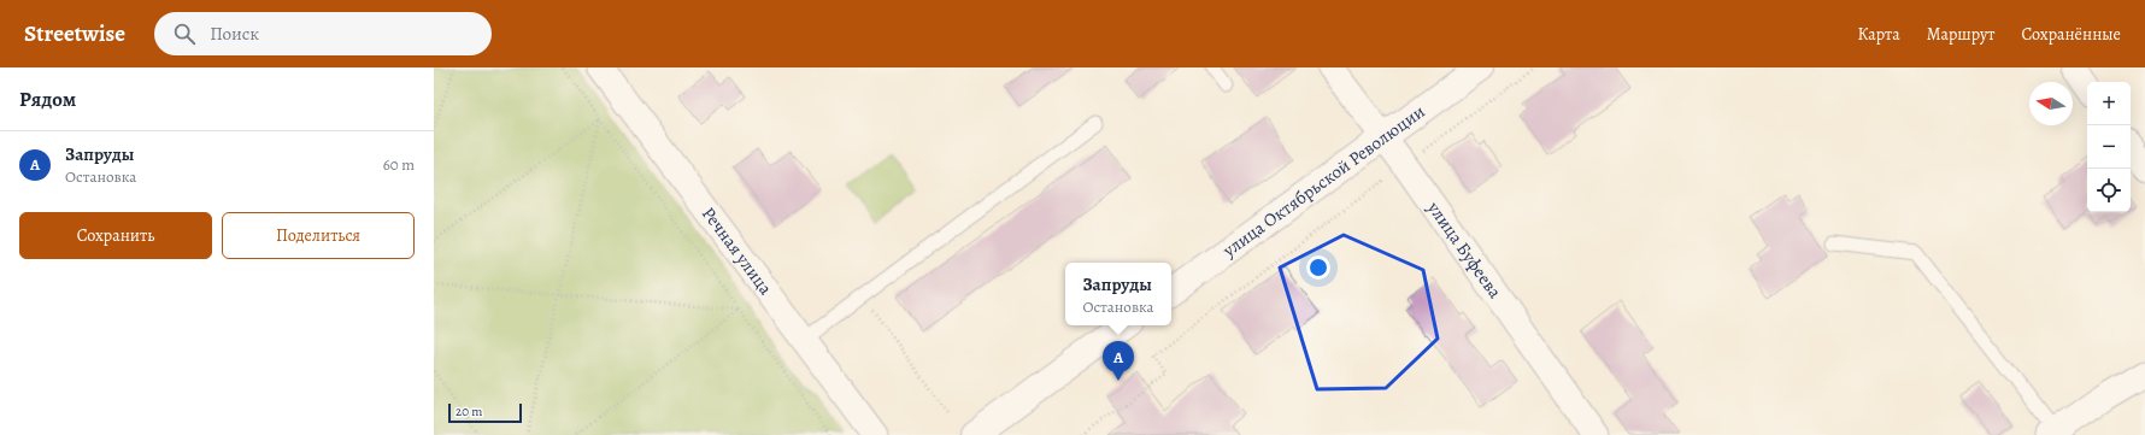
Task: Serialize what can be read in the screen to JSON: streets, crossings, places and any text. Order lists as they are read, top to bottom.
{
  "streets": {
    "main road": ["улица Октябрьской Революции"],
    "street": ["улица Буфеева", "Речная улица"]
  },
  "crossings": [
    ["улица Октябрьской Революции", "улица Буфеева"]
  ],
  "scale_bar": "20 m",
  "north": "left",
  "page": {
    "header": "Streetwise",
    "search": "Поиск",
    "nav": ["Карта", "Маршрут", "Сохранённые"],
    "heading": "Рядом",
    "map_buttons": ["+", "−"],
    "list": [
      {
        "mark": "A",
        "name": "Запруды",
        "note": "Остановка",
        "value": "60 m"
      }
    ],
    "buttons": ["Сохранить", "Поделиться"],
    "popup": ["Запруды", "Остановка"],
    "pins": "A",
    "scale": "20 m"
  }
}
